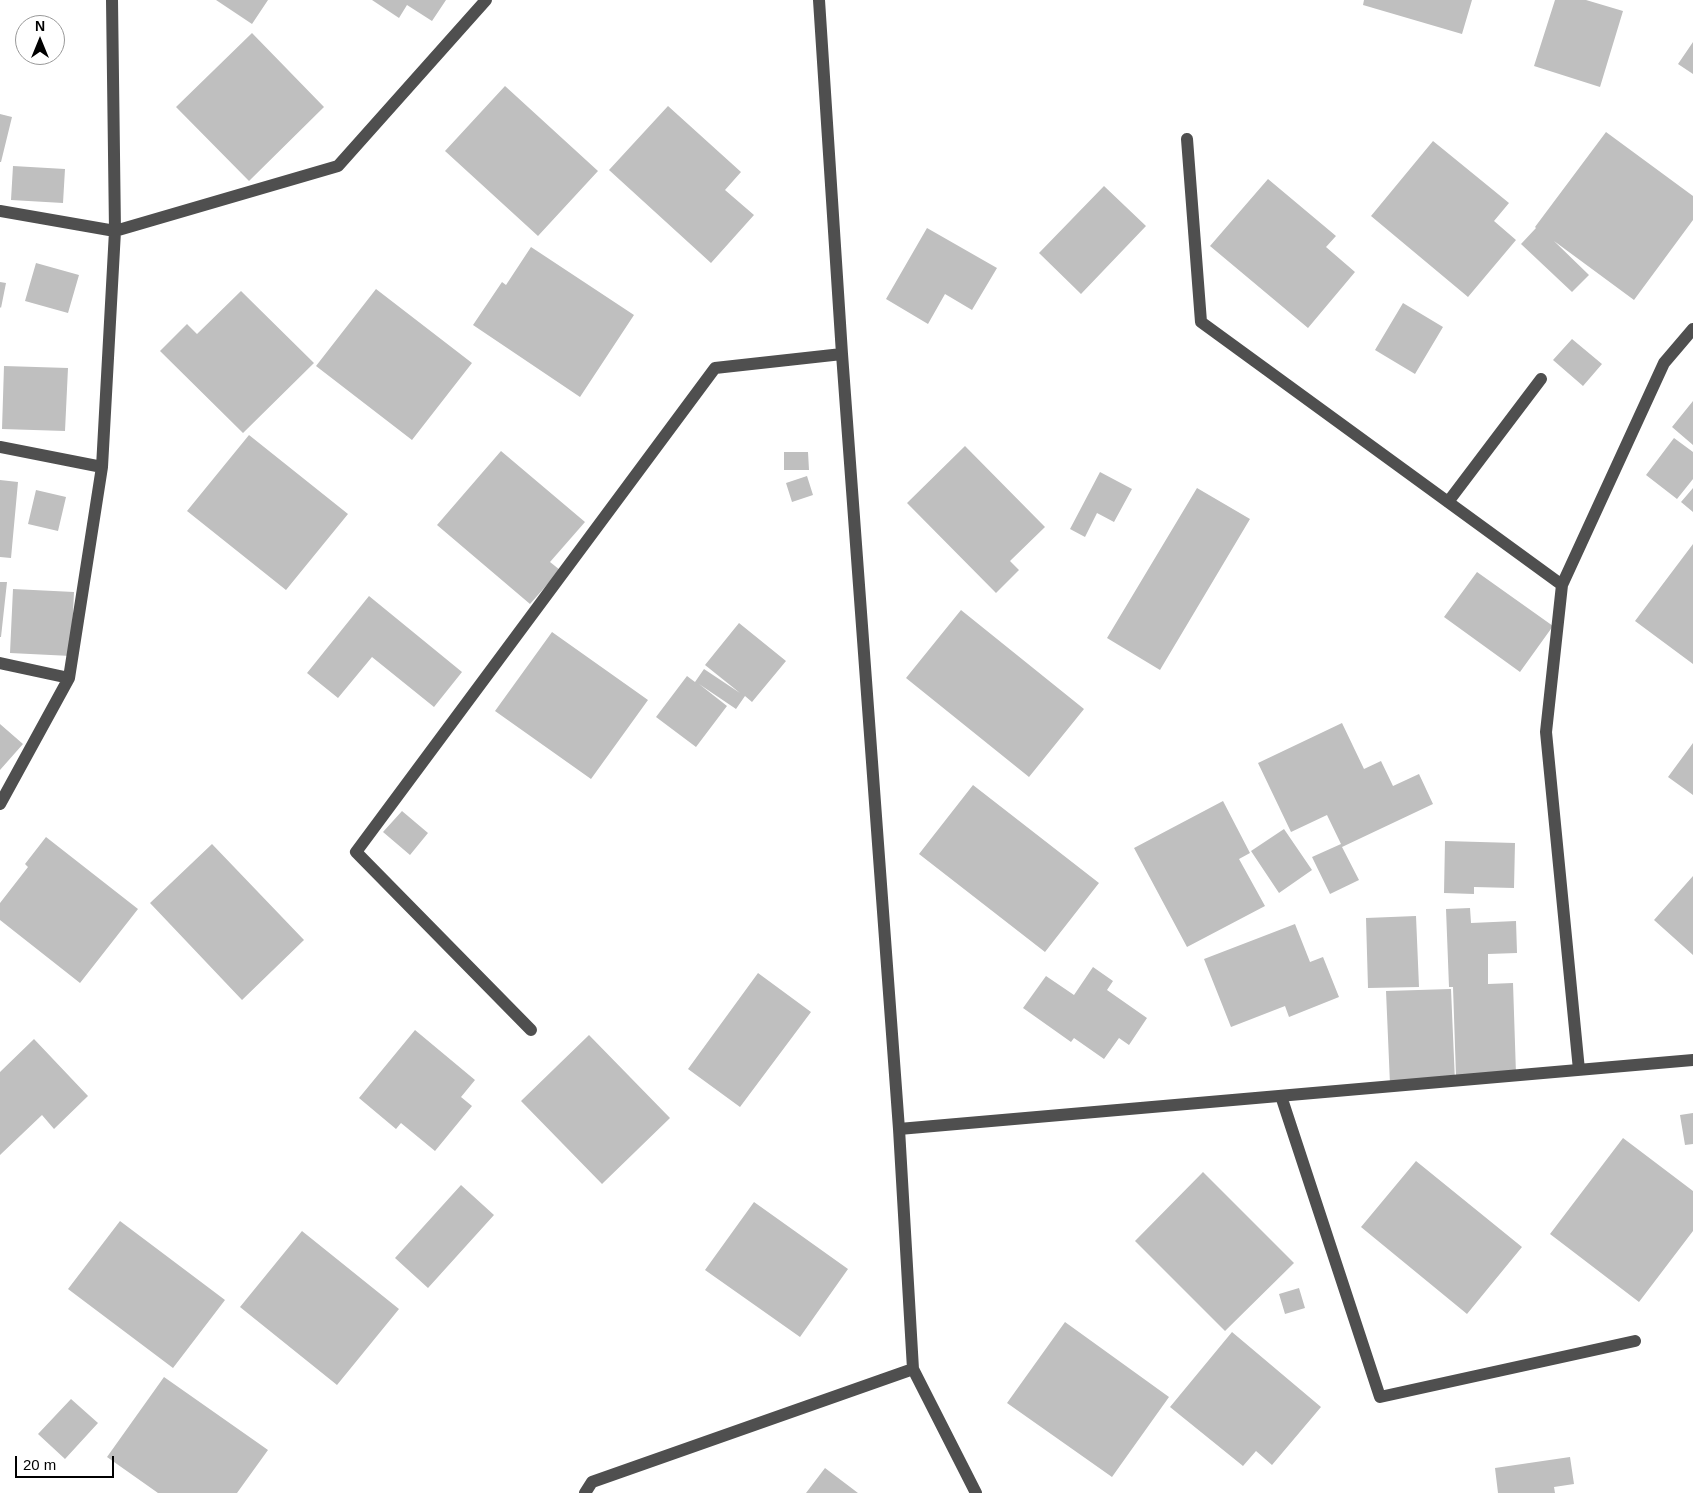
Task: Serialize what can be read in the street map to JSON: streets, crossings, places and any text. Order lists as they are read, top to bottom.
{
  "scale_bar": "20 m",
  "north": "top"
}
